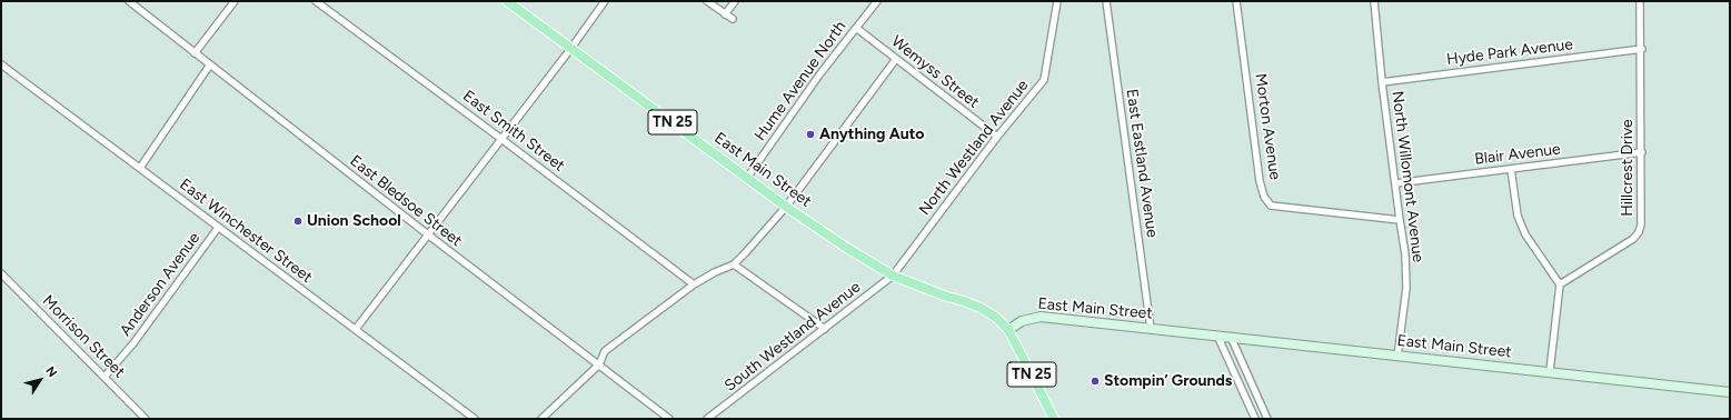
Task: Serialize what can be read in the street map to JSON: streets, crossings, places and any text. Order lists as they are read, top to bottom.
{
  "streets": {
    "main road": ["TN 25", "East Main Street"],
    "street": [
      "Hyde Park Avenue",
      "Wemyss Street",
      "Hume Avenue North",
      "Morton Avenue",
      "East Smith Street",
      "North Westland Avenue",
      "Blair Avenue",
      "East Eastland Avenue",
      "Hillcrest Drive",
      "North Willomont Avenue",
      "East Bledsoe Street",
      "East Winchester Street",
      "Anderson Avenue",
      "Morrison Street",
      "South Westland Avenue"
    ]
  },
  "crossings": [
    ["Hyde Park Avenue", "Hillcrest Drive"],
    ["Hyde Park Avenue", "North Willomont Avenue"],
    ["Wemyss Street", "Hume Avenue North"],
    ["Wemyss Street", "North Westland Avenue"],
    ["Hume Avenue North", "East Main Street"],
    ["TN 25", "East Main Street"],
    ["Morton Avenue", "North Willomont Avenue"],
    ["North Westland Avenue", "East Main Street"],
    ["North Westland Avenue", "South Westland Avenue"],
    ["Blair Avenue", "Hillcrest Drive"],
    ["Blair Avenue", "North Willomont Avenue"],
    ["East Eastland Avenue", "East Main Street"],
    ["East Main Street", "North Willomont Avenue"],
    ["East Main Street", "South Westland Avenue"],
    ["East Winchester Street", "Anderson Avenue"],
    ["Anderson Avenue", "Morrison Street"]
  ],
  "places": ["Anything Auto", "Union School", "Stompin’ Grounds"],
  "north": "top right"
}
